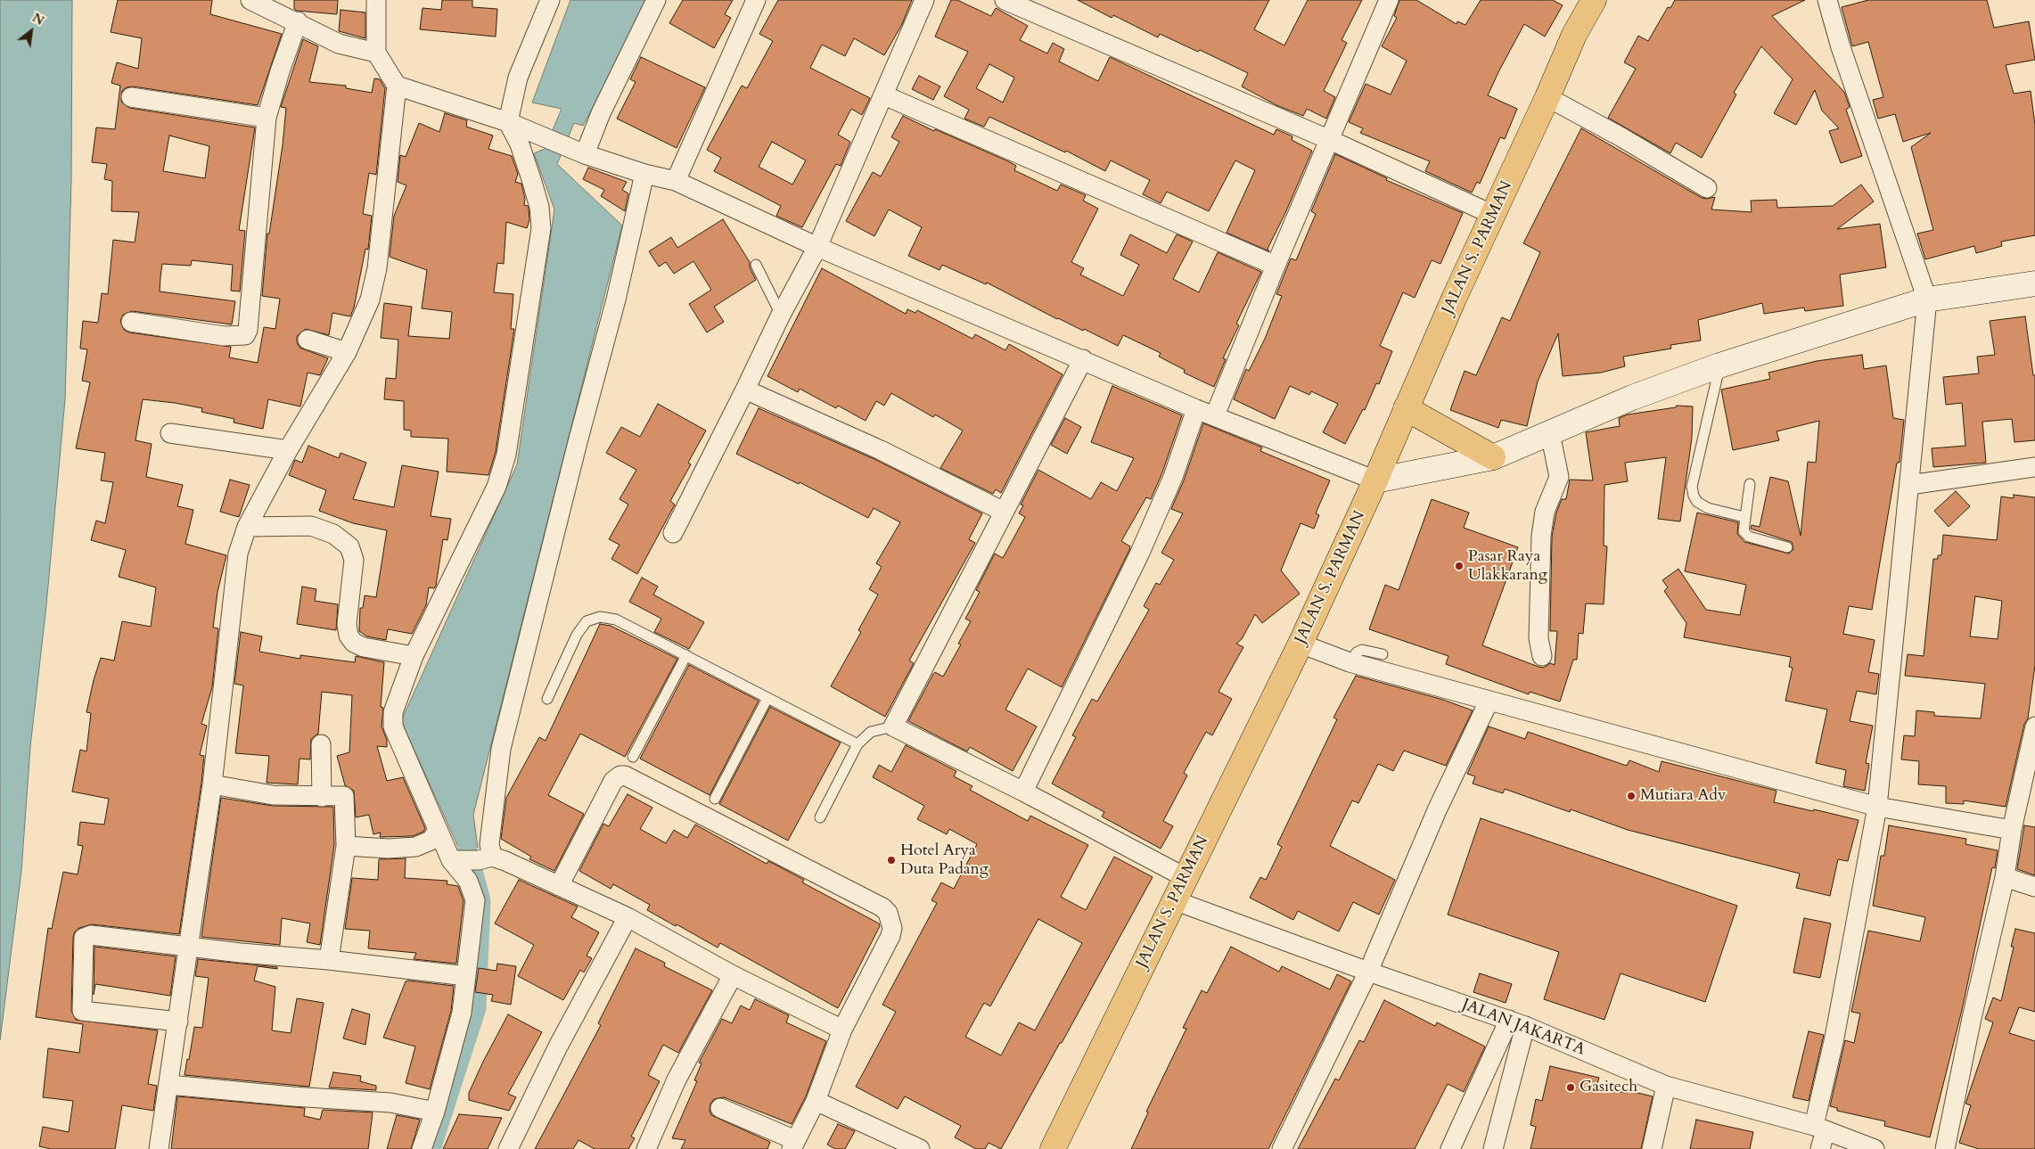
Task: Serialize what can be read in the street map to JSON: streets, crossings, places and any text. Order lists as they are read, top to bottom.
{
  "streets": {
    "main road": ["JALAN S. PARMAN"],
    "street": ["JALAN JAKARTA"]
  },
  "crossings": [
    ["JALAN S. PARMAN", "JALAN JAKARTA"]
  ],
  "places": [
    "Pasar Raya Ulakkarang",
    "Mutiara Adv",
    "Hotel Arya Duta Padang",
    "Gasitech"
  ],
  "north": "top right"
}
